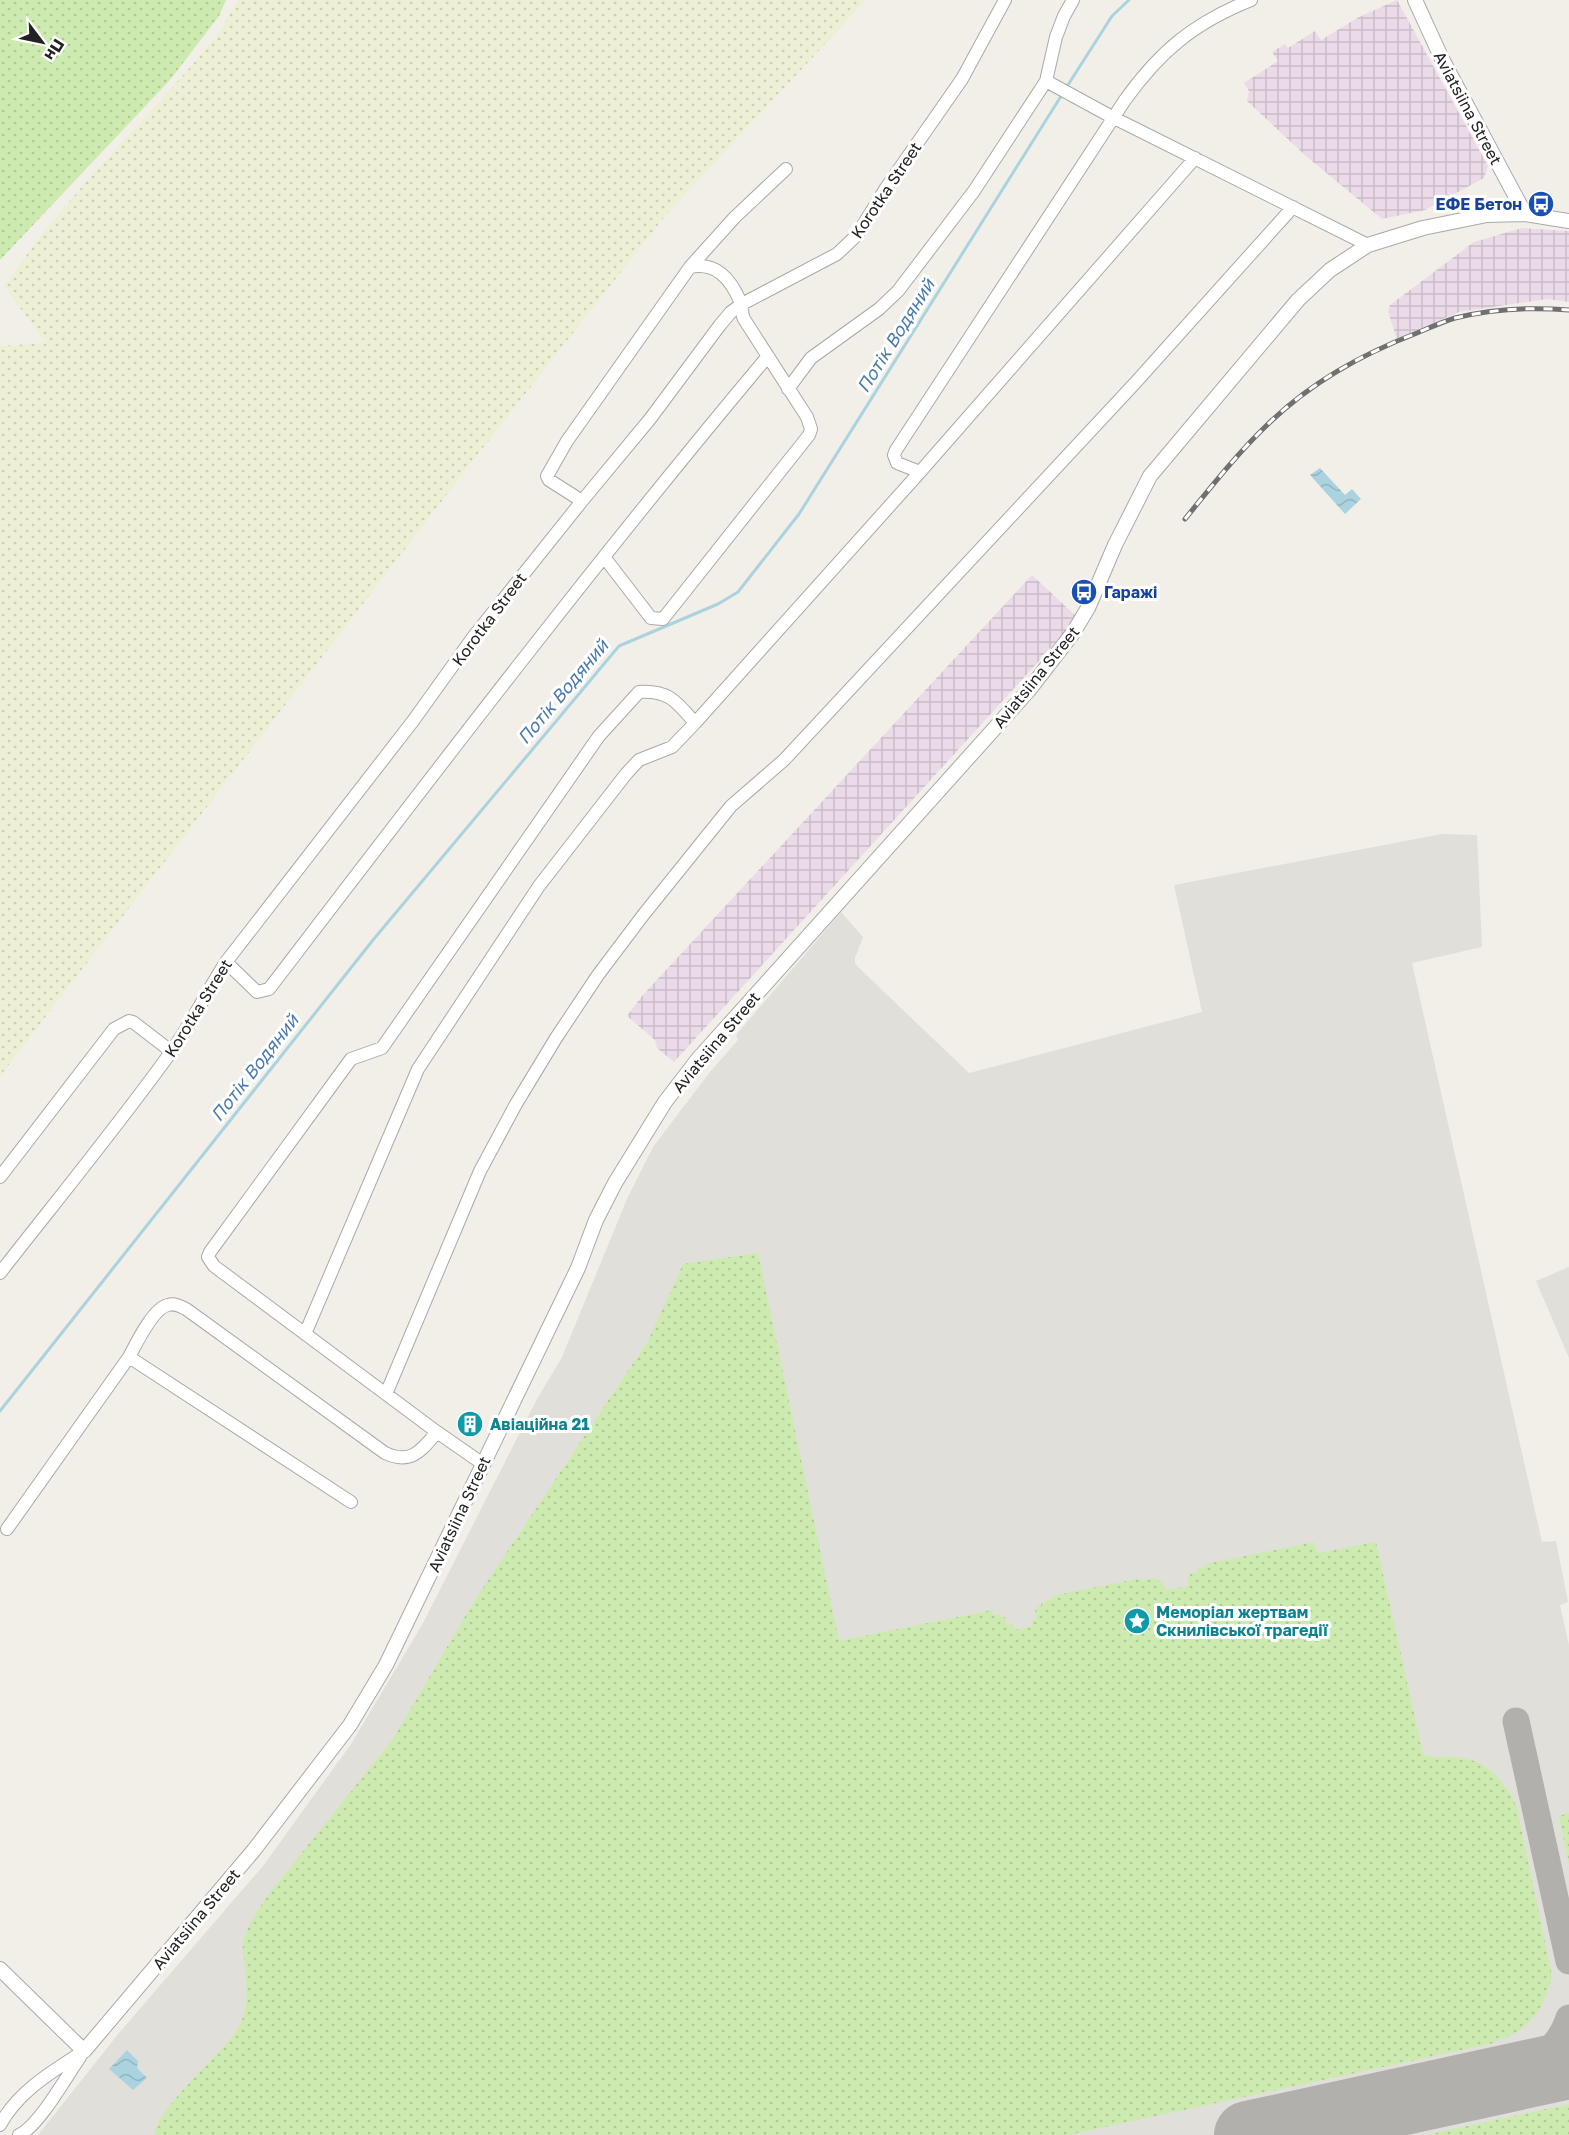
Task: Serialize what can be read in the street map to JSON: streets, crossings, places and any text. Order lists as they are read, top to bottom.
{
  "streets": {
    "street": ["Aviatsiina Street", "Korotka Street"]
  },
  "water": ["Потік Водяний"],
  "places": {
    "bus stop": ["ЕФЕ Бетон", "Гаражі"],
    "building": ["Авіаційна 21"],
    "place": ["Меморіал жертвам Скнилівської трагедії"]
  },
  "north": "bottom right"
}
